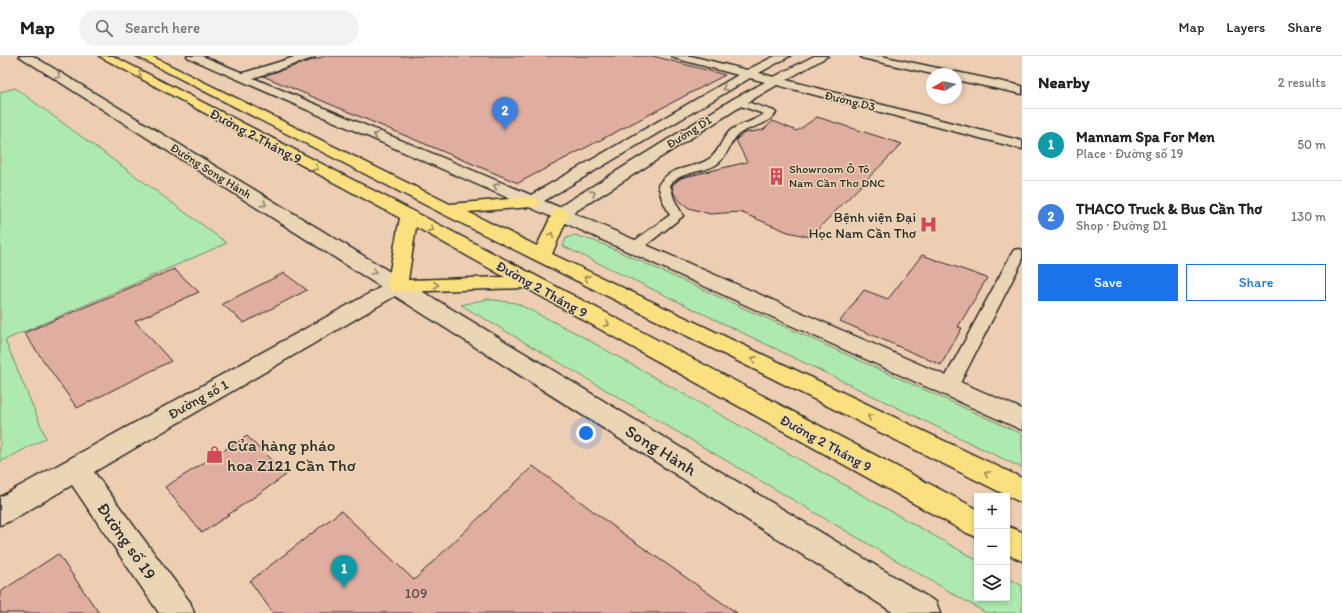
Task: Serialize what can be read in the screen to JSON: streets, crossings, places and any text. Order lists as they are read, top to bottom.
{
  "streets": {
    "highway": ["Đường 2 Tháng 9"],
    "street": [
      "Đường D3",
      "Đường D1",
      "Đường Song Hành",
      "Đường số 1",
      "Song Hành",
      "Đường số 19"
    ]
  },
  "crossings": [
    ["Đường D3", "Đường D1"],
    ["Đường Song Hành", "Đường số 1"],
    ["Đường Song Hành", "Song Hành"],
    ["Đường số 1", "Song Hành"],
    ["Đường số 1", "Đường số 19"]
  ],
  "places": {
    "building": ["Showroom Ô Tô Nam Cần Thơ DNC"],
    "hospital": ["Bệnh viện Đại Học Nam Cần Thơ"],
    "shop": ["Cửa hàng pháo hoa Z121 Cần Thơ"]
  },
  "house_numbers": ["109"],
  "north": "left",
  "page": {
    "header": "Map",
    "search": "Search here",
    "nav": ["Map", "Layers", "Share"],
    "heading": ["Nearby", "2 results"],
    "pins": ["2", "1"],
    "list": [
      {
        "mark": "1",
        "name": "Mannam Spa For Men",
        "note": "Place · Đường số 19",
        "value": "50 m"
      },
      {
        "mark": "2",
        "name": "THACO Truck & Bus Cần Thơ",
        "note": "Shop · Đường D1",
        "value": "130 m"
      }
    ],
    "buttons": ["Save", "Share"],
    "map_buttons": ["+", "−"]
  }
}
